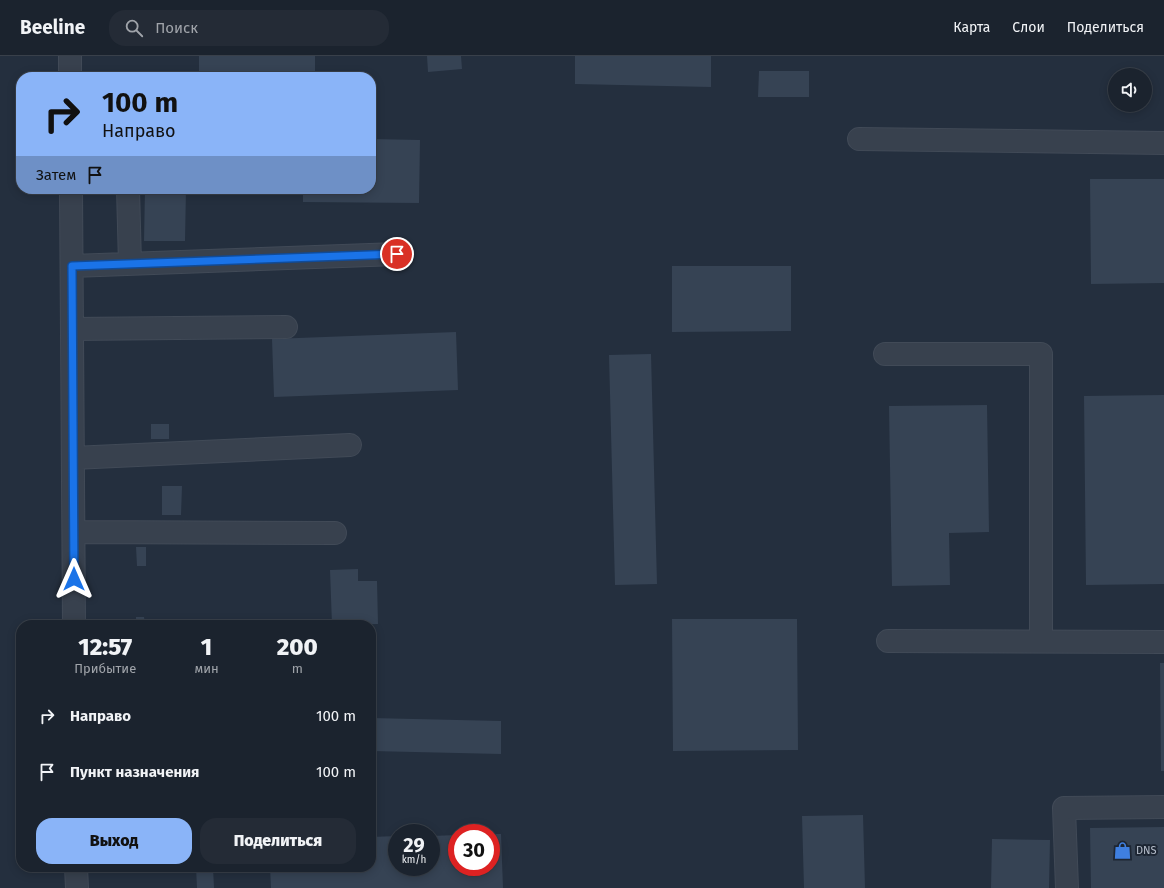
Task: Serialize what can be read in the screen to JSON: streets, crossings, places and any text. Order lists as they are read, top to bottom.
{
  "places": {
    "shop": ["DNS"]
  },
  "page": {
    "header": "Beeline",
    "search": "Поиск",
    "nav": ["Карта", "Слои", "Поделиться"],
    "turn": ["100 m", "Направо"],
    "then": "Затем",
    "eta": [
      "12:57",
      "Прибытие",
      "1",
      "мин",
      "200",
      "m"
    ],
    "list": [
      {
        "name": "Направо",
        "value": "100 m"
      },
      {
        "name": "Пункт назначения",
        "value": "100 m"
      }
    ],
    "buttons": ["Выход", "Поделиться"],
    "speed": "29 km/h",
    "limit": "30"
  }
}
